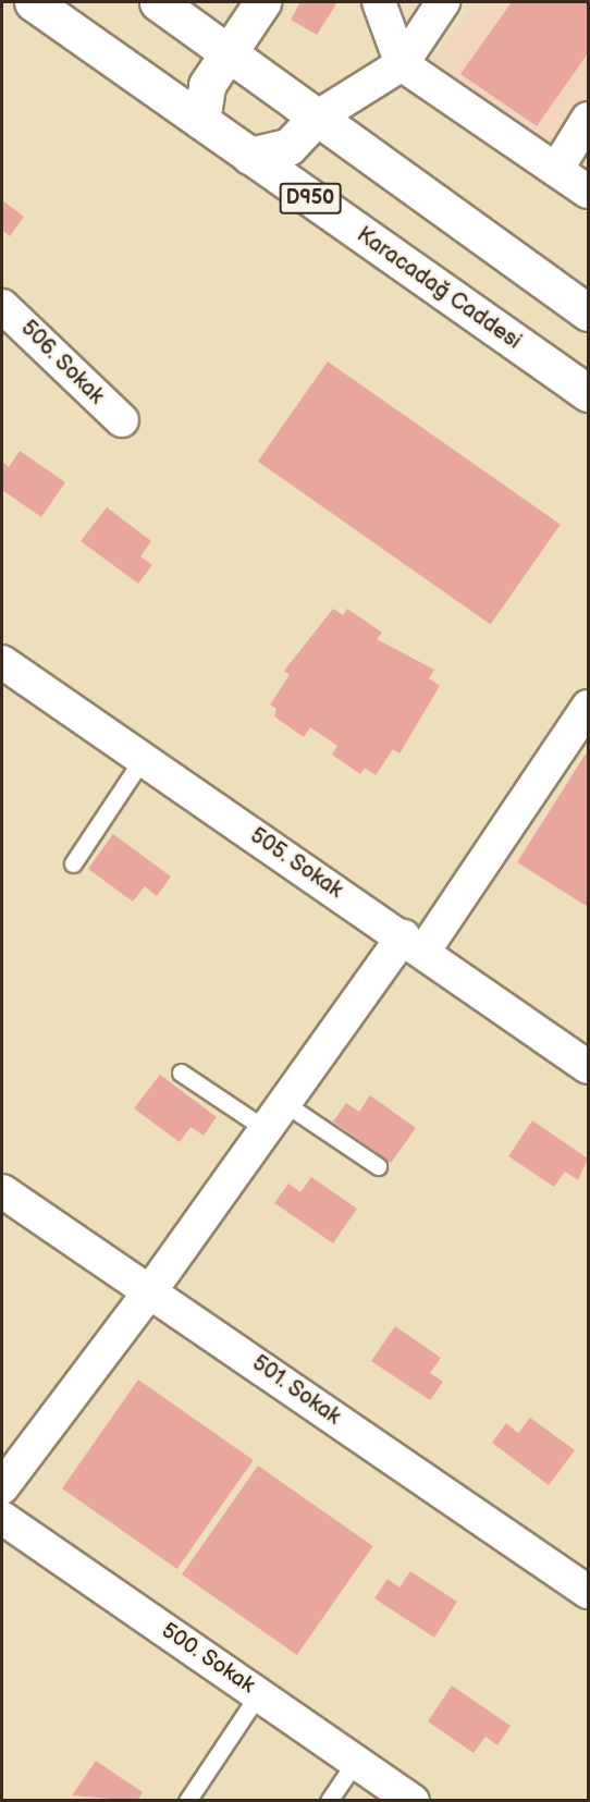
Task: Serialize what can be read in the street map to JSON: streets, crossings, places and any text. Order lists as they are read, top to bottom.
{
  "streets": {
    "main road": ["D950", "Karacadağ Caddesi"],
    "street": [
      "506. Sokak",
      "505. Sokak",
      "501. Sokak",
      "500. Sokak"
    ]
  }
}
